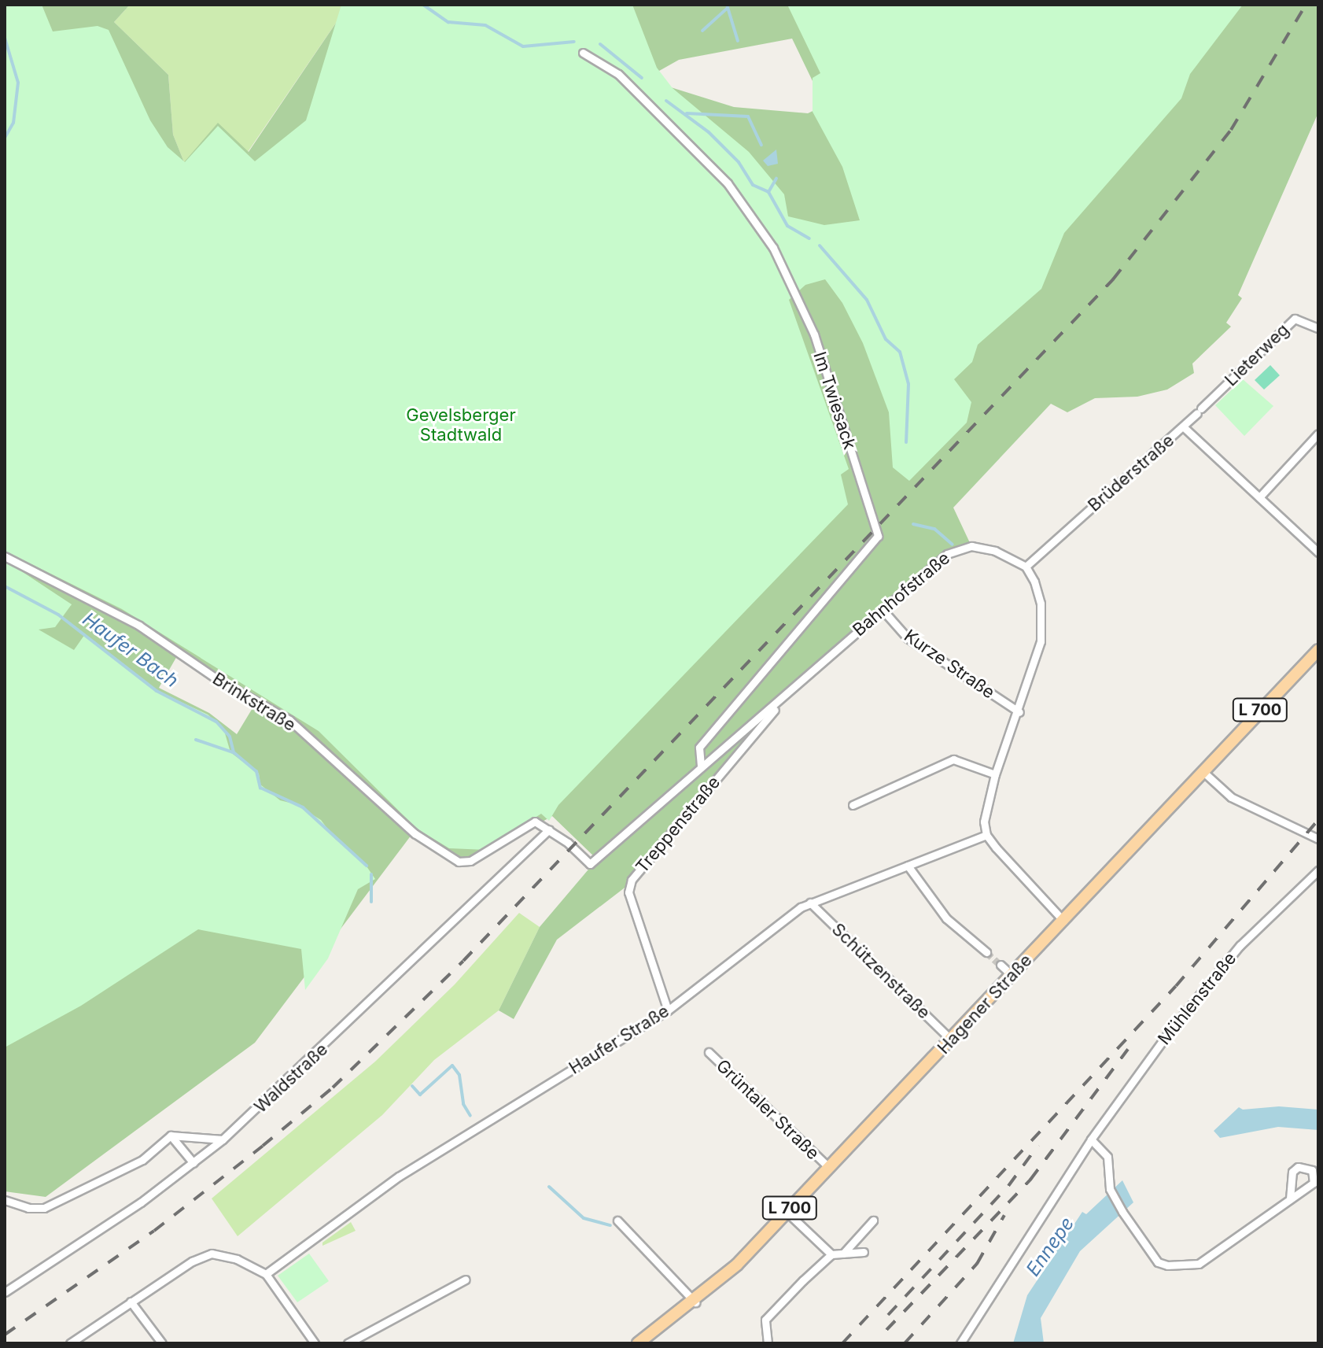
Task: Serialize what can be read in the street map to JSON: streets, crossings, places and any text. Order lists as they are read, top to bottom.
{
  "streets": {
    "main road": ["L 700", "Hagener Straße"],
    "street": [
      "Lieterweg",
      "Im Twiesack",
      "Brüderstraße",
      "Bahnhofstraße",
      "Kurze Straße",
      "Brinkstraße",
      "Treppenstraße",
      "Schützenstraße",
      "Mühlenstraße",
      "Haufer Straße",
      "Waldstraße",
      "Grüntaler Straße"
    ]
  },
  "crossings": [
    ["Lieterweg", "Brüderstraße"],
    ["Im Twiesack", "Bahnhofstraße"],
    ["Brüderstraße", "Bahnhofstraße"],
    ["Bahnhofstraße", "Kurze Straße"],
    ["Bahnhofstraße", "Brinkstraße"],
    ["Bahnhofstraße", "Treppenstraße"],
    ["Bahnhofstraße", "Waldstraße"],
    ["Brinkstraße", "Waldstraße"],
    ["Treppenstraße", "Haufer Straße"],
    ["Schützenstraße", "Hagener Straße"],
    ["Schützenstraße", "Haufer Straße"],
    ["Hagener Straße", "Grüntaler Straße"]
  ],
  "water": ["Haufer Bach", "Ennepe"],
  "parks": ["Gevelsberger Stadtwald"]
}
